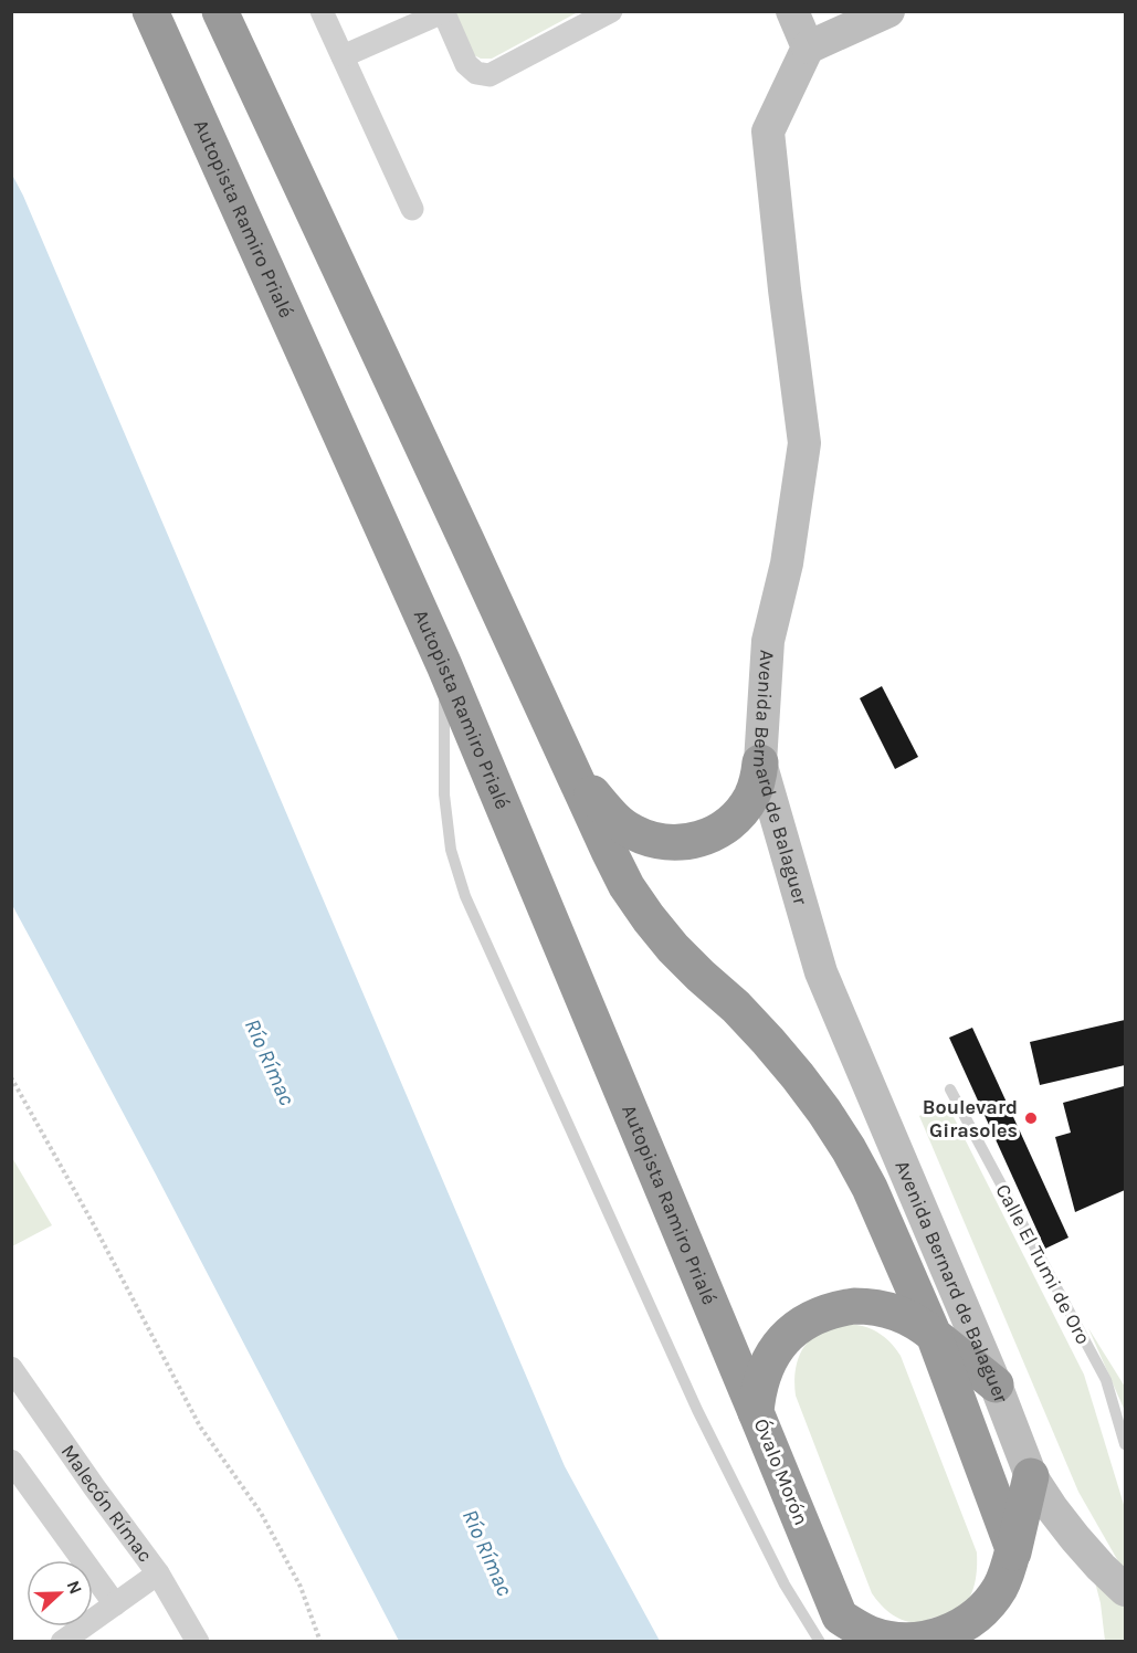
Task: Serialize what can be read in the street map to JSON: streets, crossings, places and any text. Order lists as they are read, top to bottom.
{
  "streets": {
    "highway": ["Autopista Ramiro Prialé", "Óvalo Morón"],
    "street": ["Avenida Bernard de Balaguer", "Malecón Rímac"],
    "lane": ["Calle El Tumi de Oro"]
  },
  "crossings": [
    ["Autopista Ramiro Prialé", "Óvalo Morón"],
    ["Avenida Bernard de Balaguer", "Óvalo Morón"]
  ],
  "water": ["Río Rímac"],
  "places": ["Boulevard Girasoles"],
  "north": "right"
}
